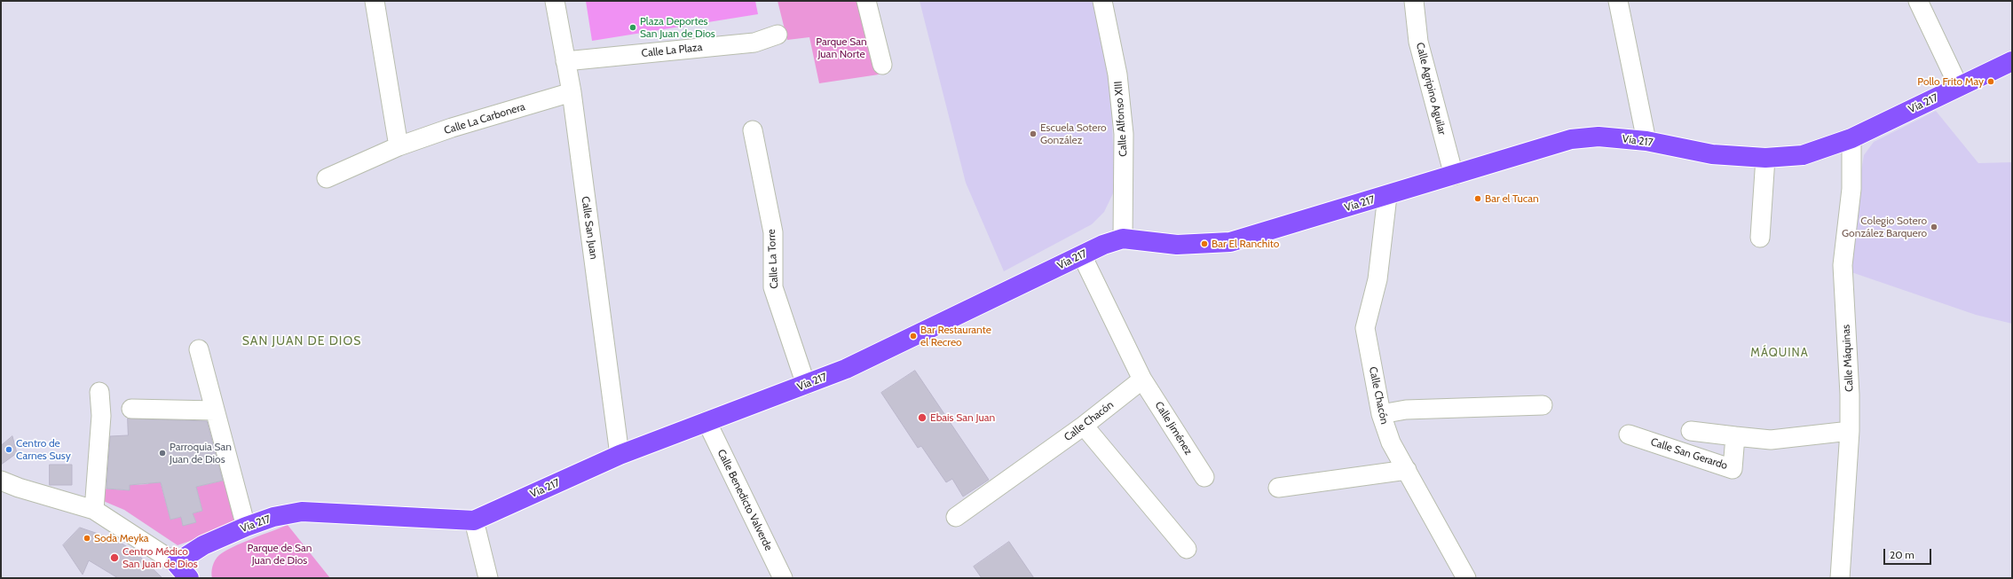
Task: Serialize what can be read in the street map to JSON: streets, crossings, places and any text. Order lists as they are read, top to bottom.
{
  "streets": {
    "main road": ["Vía 217"],
    "street": [
      "Calle La Plaza",
      "Calle Agripino Aguilar",
      "Calle La Carbonera",
      "Calle Alfonso XIII",
      "Calle San Juan",
      "Calle La Torre",
      "Calle Máquinas",
      "Calle Chacón",
      "Calle Jiménez",
      "Calle San Gerardo",
      "Calle Benedicto Valverde"
    ]
  },
  "crossings": [
    ["Calle La Plaza", "Calle San Juan"],
    ["Calle Agripino Aguilar", "Vía 217"],
    ["Vía 217", "Calle Alfonso XIII"],
    ["Vía 217", "Calle San Juan"],
    ["Vía 217", "Calle La Torre"],
    ["Vía 217", "Calle Máquinas"],
    ["Vía 217", "Calle Chacón"],
    ["Vía 217", "Calle Benedicto Valverde"],
    ["Calle La Carbonera", "Calle San Juan"],
    ["Calle Chacón", "Calle Jiménez"]
  ],
  "districts": ["SAN JUAN DE DIOS", "MÁQUINA"],
  "parks": ["Parque San Juan Norte", "Parque de San Juan de Dios"],
  "places": [
    "Plaza Deportes San Juan de Dios",
    "Pollo Frito May",
    "Escuela Sotero González",
    "Bar el Tucan",
    "Colegio Sotero González Barquero",
    "Bar El Ranchito",
    "Bar Restaurante el Recreo",
    "Ebais San Juan",
    "Centro de Carnes Susy",
    "Parroquia San Juan de Dios",
    "Soda Meyka",
    "Centro Médico San Juan de Dios"
  ],
  "scale_bar": "20 m"
}
